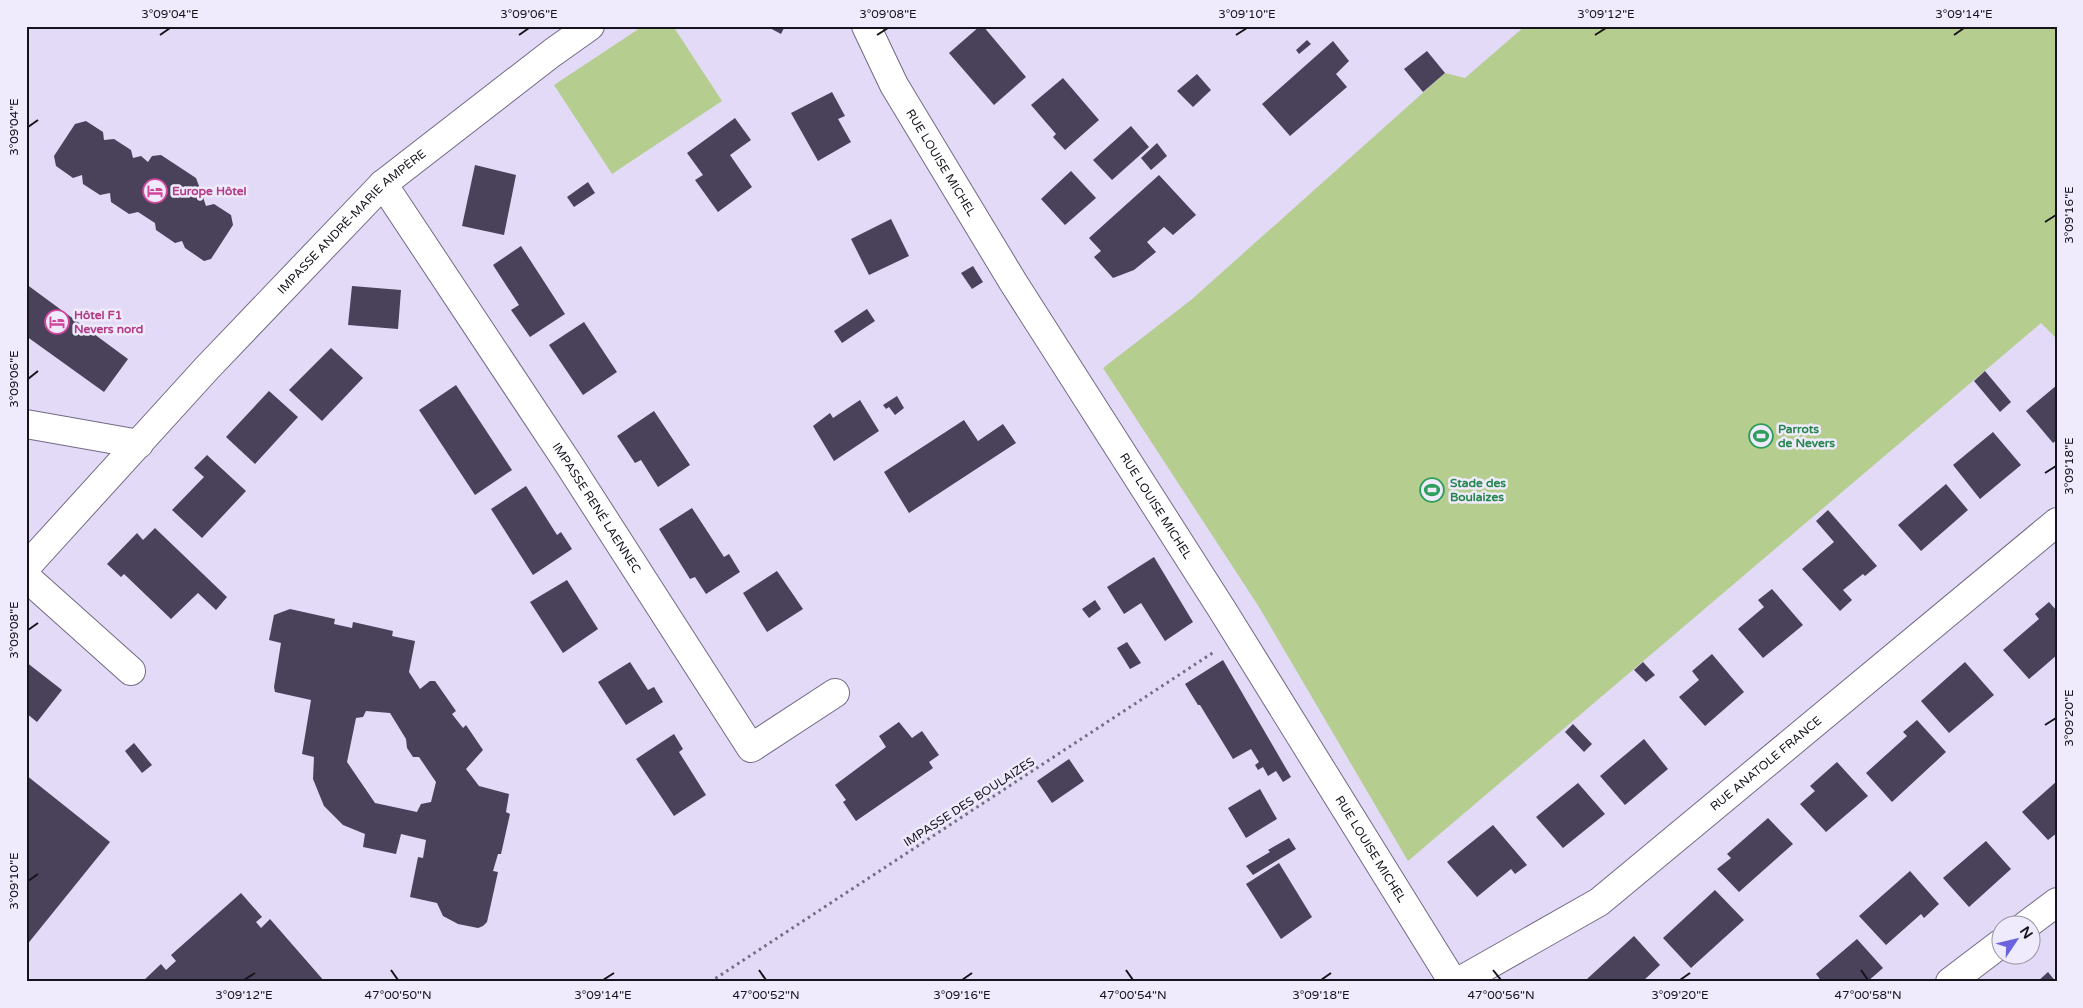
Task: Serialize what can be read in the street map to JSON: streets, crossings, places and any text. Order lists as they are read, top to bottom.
{
  "streets": {
    "street": [
      "RUE LOUISE MICHEL",
      "IMPASSE ANDRÉ-MARIE AMPÈRE",
      "IMPASSE RENÉ LAENNEC",
      "RUE ANATOLE FRANCE"
    ],
    "path": ["IMPASSE DES BOULAIZES"]
  },
  "crossings": [
    ["RUE LOUISE MICHEL", "IMPASSE DES BOULAIZES"],
    ["IMPASSE ANDRÉ-MARIE AMPÈRE", "IMPASSE RENÉ LAENNEC"]
  ],
  "places": {
    "hotel": ["Europe Hôtel", "Hôtel F1 Nevers nord"],
    "sports": ["Parrots de Nevers", "Stade des Boulaizes"]
  },
  "north": "top right",
  "coordinates": [
    "3°09'04\"E",
    "3°09'06\"E",
    "3°09'08\"E",
    "3°09'10\"E",
    "3°09'12\"E",
    "3°09'14\"E",
    "3°09'16\"E",
    "3°09'18\"E",
    "3°09'20\"E",
    "47°00'50\"N",
    "47°00'52\"N",
    "47°00'54\"N",
    "47°00'56\"N",
    "47°00'58\"N"
  ]
}
